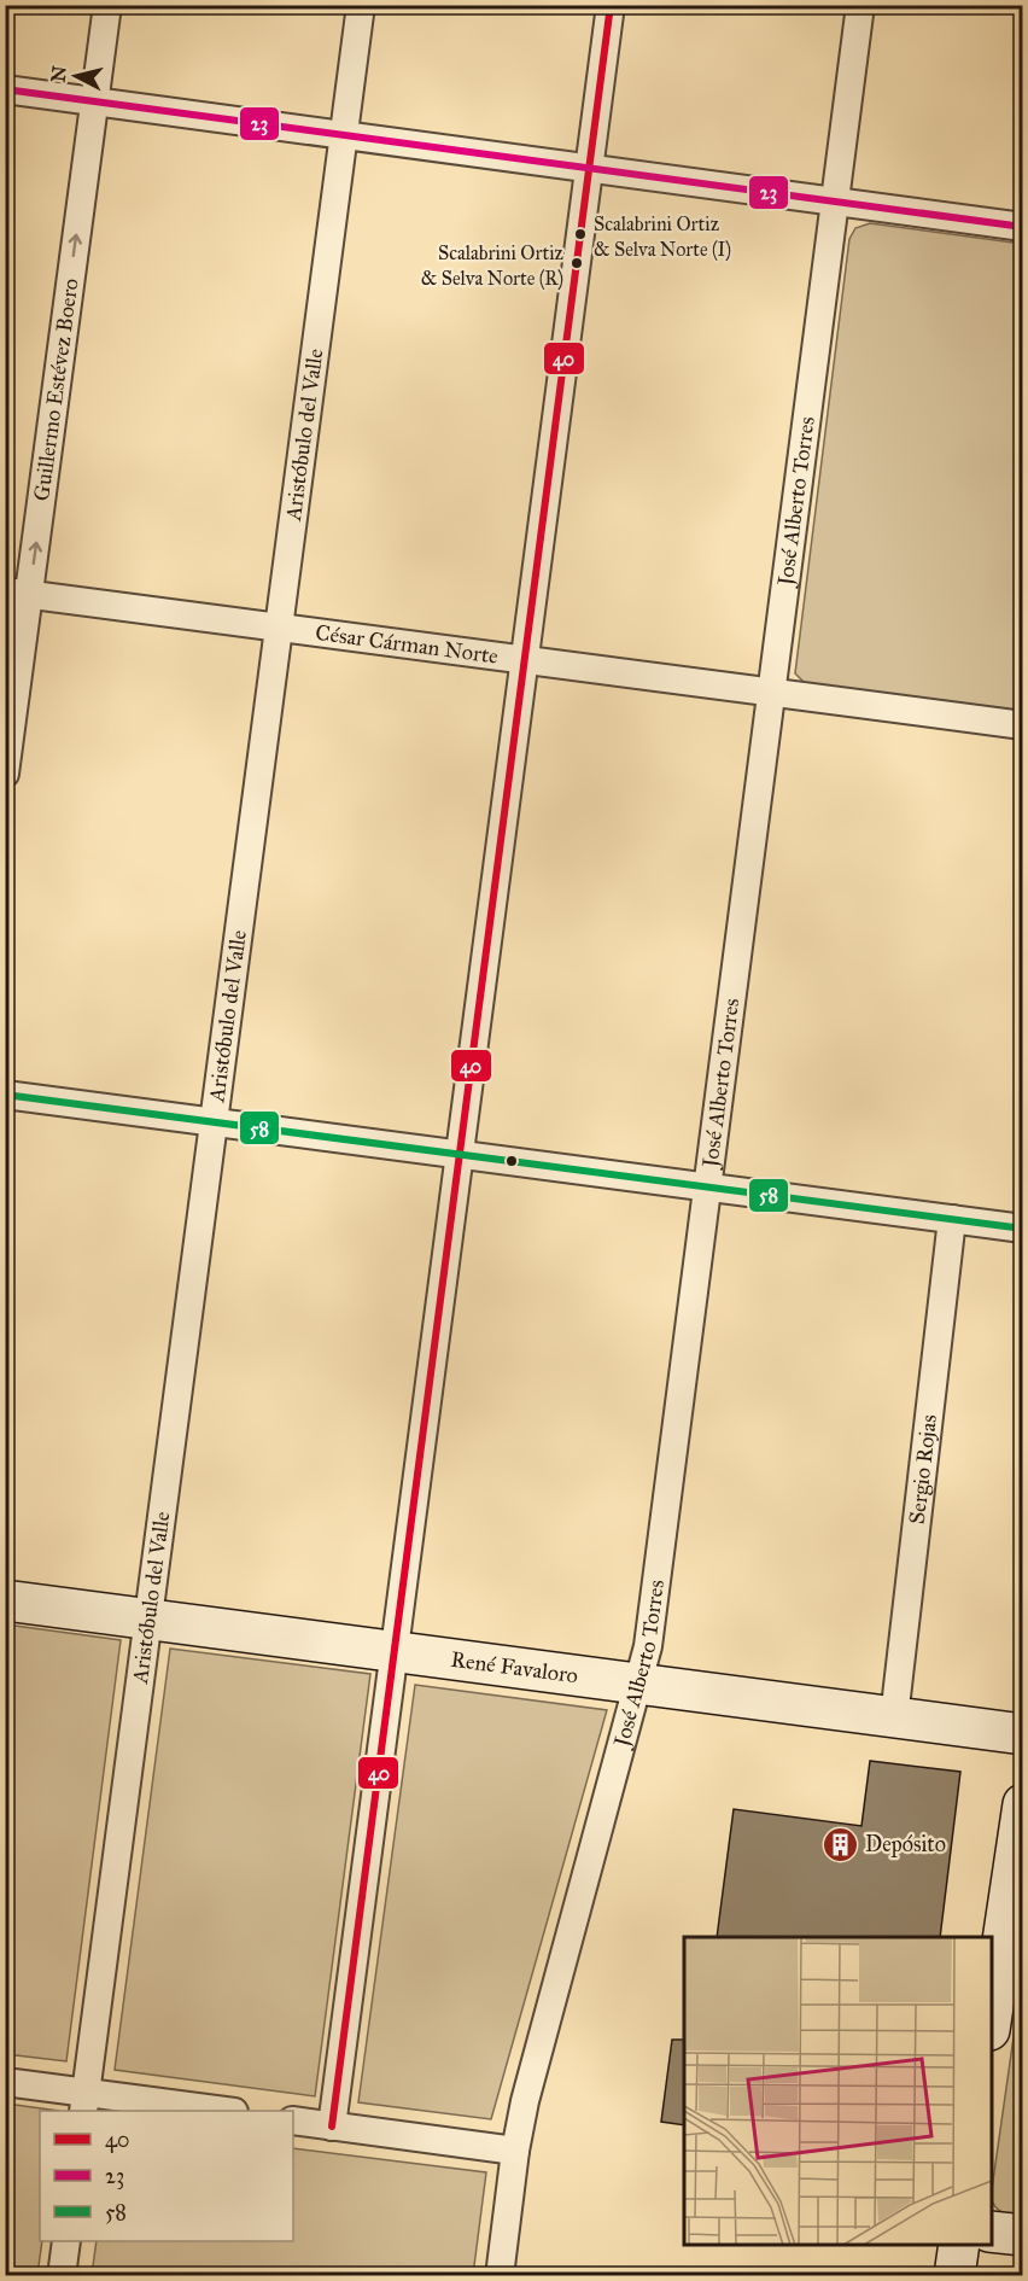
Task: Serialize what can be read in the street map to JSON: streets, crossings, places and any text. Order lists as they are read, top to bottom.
{
  "streets": {
    "street": [
      "Guillermo Estévez Boero",
      "Aristóbulo del Valle",
      "José Alberto Torres",
      "César Cárman Norte",
      "Sergio Rojas",
      "René Favaloro"
    ]
  },
  "crossings": [
    ["Guillermo Estévez Boero", "César Cárman Norte"],
    ["Aristóbulo del Valle", "César Cárman Norte"],
    ["Aristóbulo del Valle", "René Favaloro"],
    ["José Alberto Torres", "César Cárman Norte"],
    ["José Alberto Torres", "René Favaloro"],
    ["Sergio Rojas", "René Favaloro"]
  ],
  "one_way": ["Guillermo Estévez Boero"],
  "places": {
    "other": ["Scalabrini Ortiz & Selva Norte (I)", "Scalabrini Ortiz & Selva Norte (R)"],
    "building": ["Depósito"]
  },
  "lines": ["transit line 40", "transit line 23", "transit line 58"],
  "legend": ["40", "23", "58"],
  "north": "left"
}
